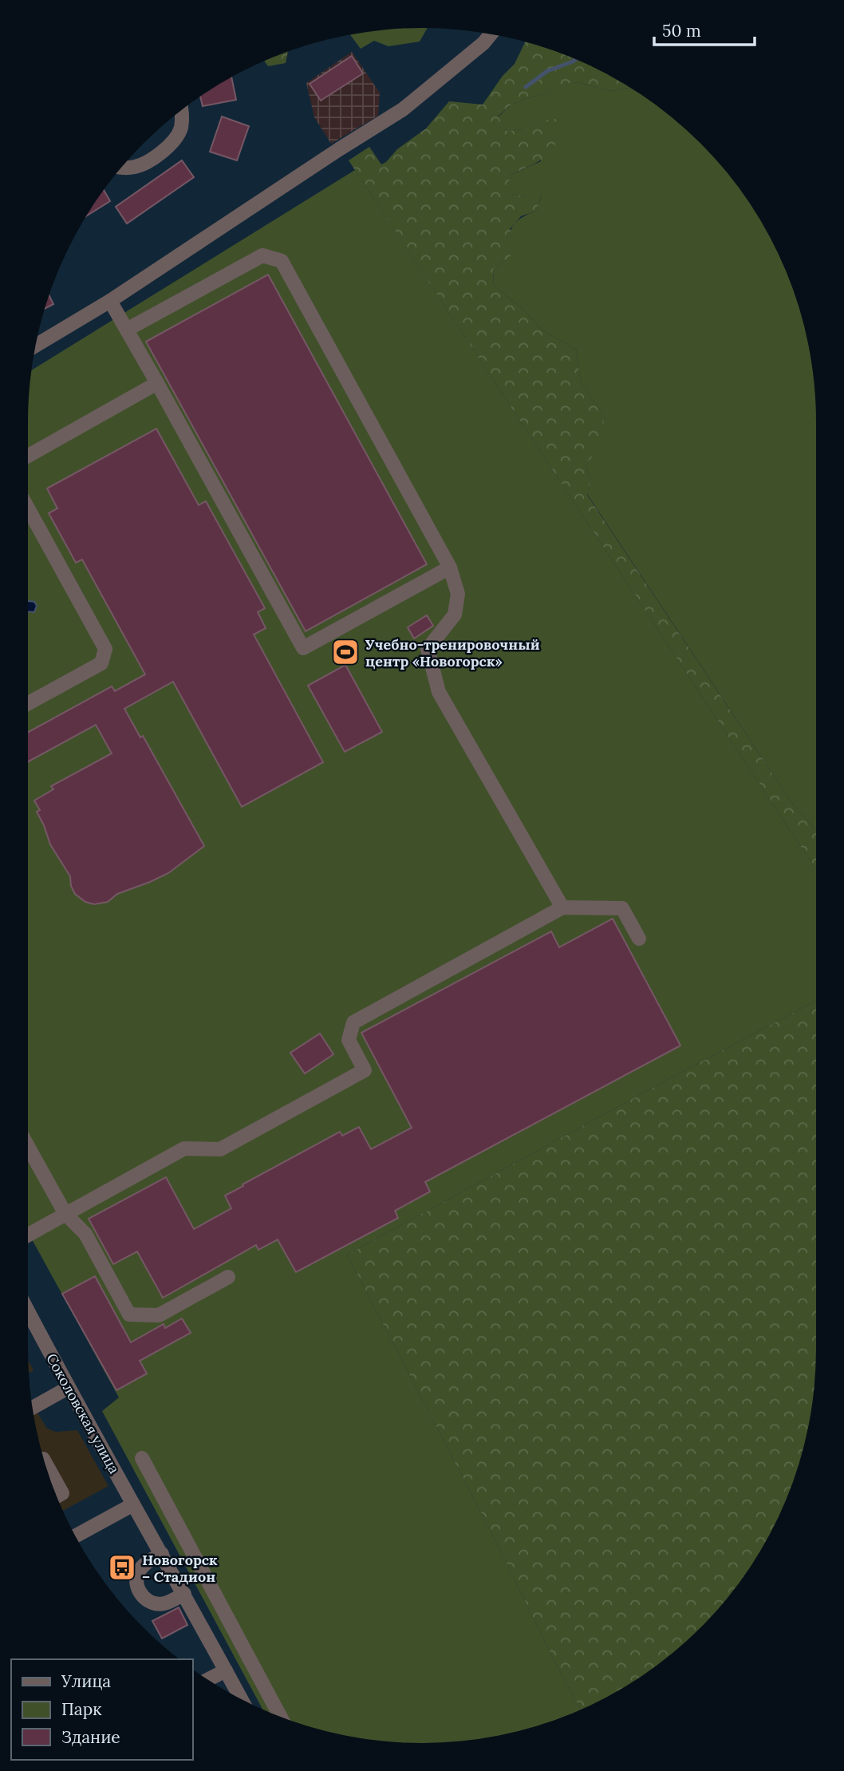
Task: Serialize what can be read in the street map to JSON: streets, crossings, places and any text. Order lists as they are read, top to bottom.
{
  "streets": {
    "street": ["Соколовская улица"]
  },
  "places": {
    "sports": ["Учебно-тренировочный центр «Новогорск»"],
    "bus stop": ["Новогорск – Стадион"]
  },
  "legend": ["Улица", "Парк", "Здание"],
  "scale_bar": "50 m"
}
